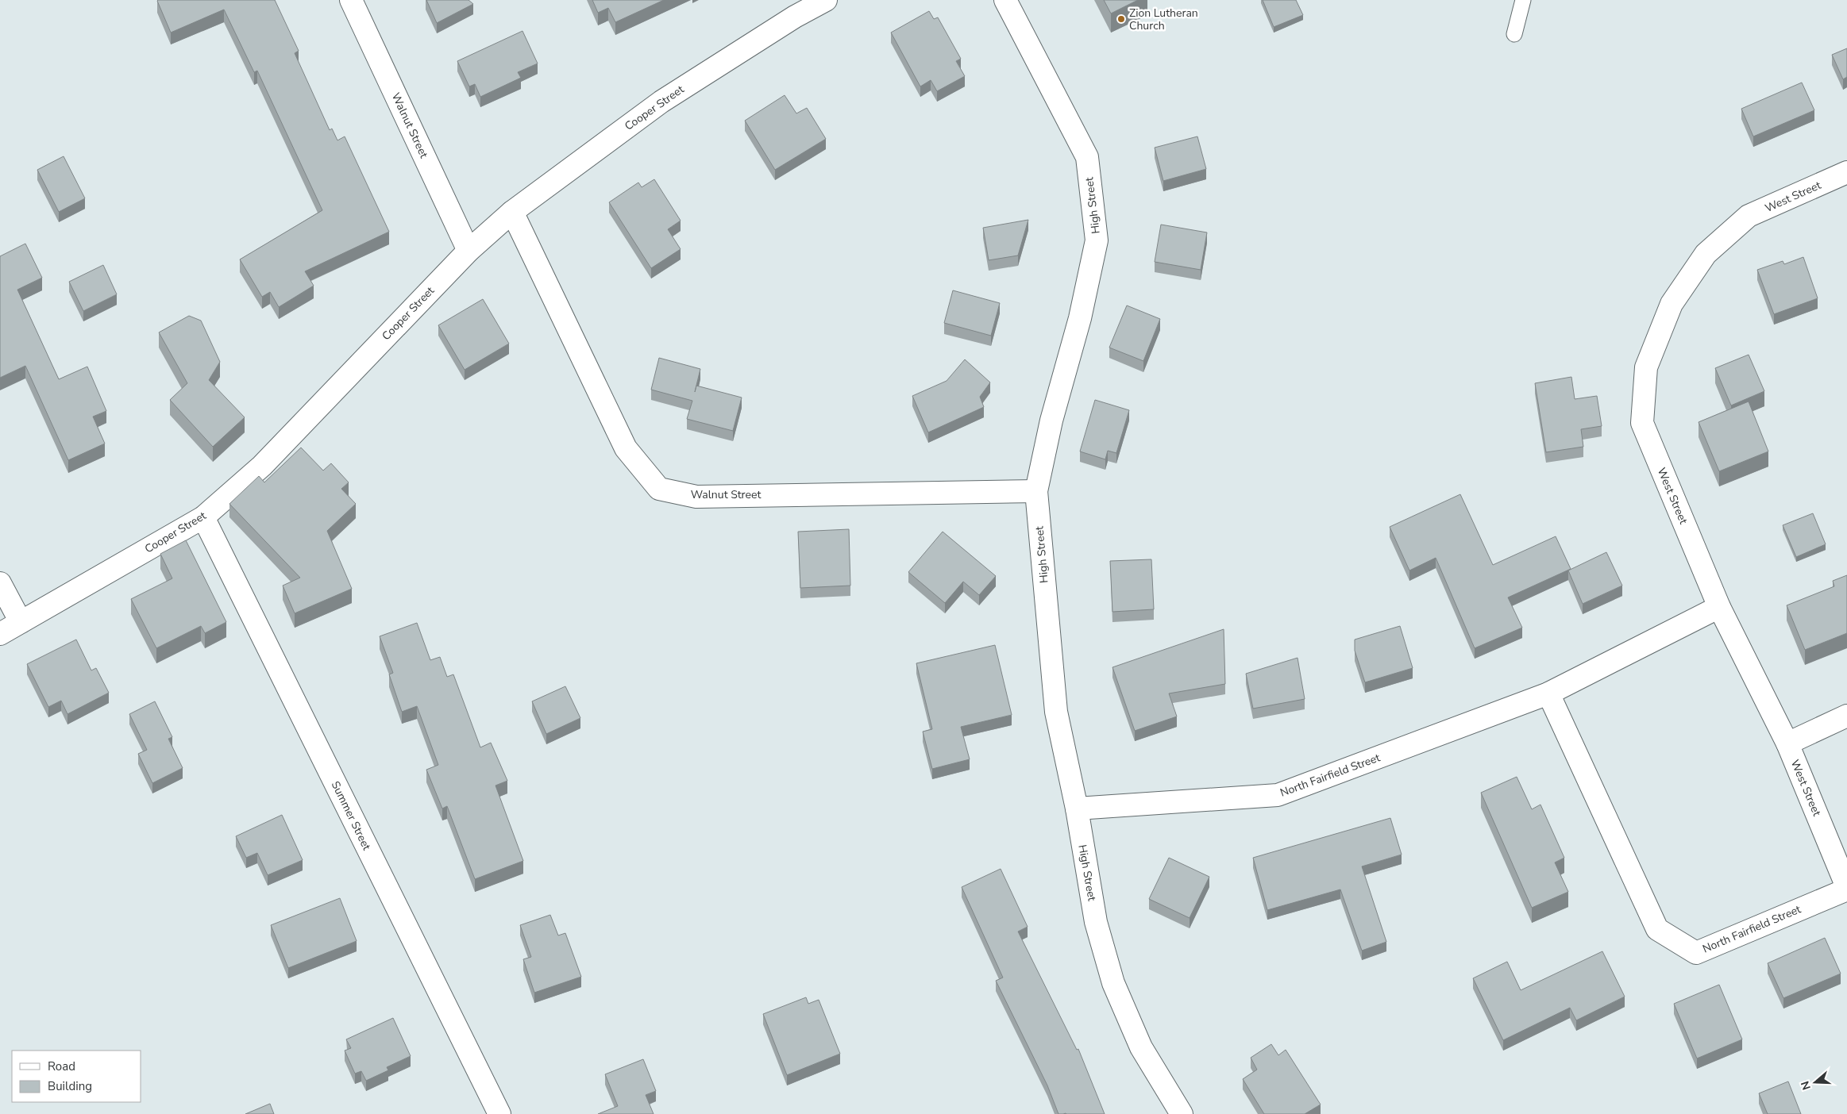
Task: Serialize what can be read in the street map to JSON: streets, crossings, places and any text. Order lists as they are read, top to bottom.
{
  "streets": {
    "street": [
      "Cooper Street",
      "Walnut Street",
      "West Street",
      "High Street",
      "North Fairfield Street",
      "Summer Street"
    ]
  },
  "crossings": [
    ["Cooper Street", "Walnut Street"],
    ["Cooper Street", "Summer Street"],
    ["Walnut Street", "High Street"],
    ["West Street", "North Fairfield Street"],
    ["High Street", "North Fairfield Street"]
  ],
  "places": ["Zion Lutheran Church"],
  "legend": ["Road", "Building"],
  "north": "left"
}
